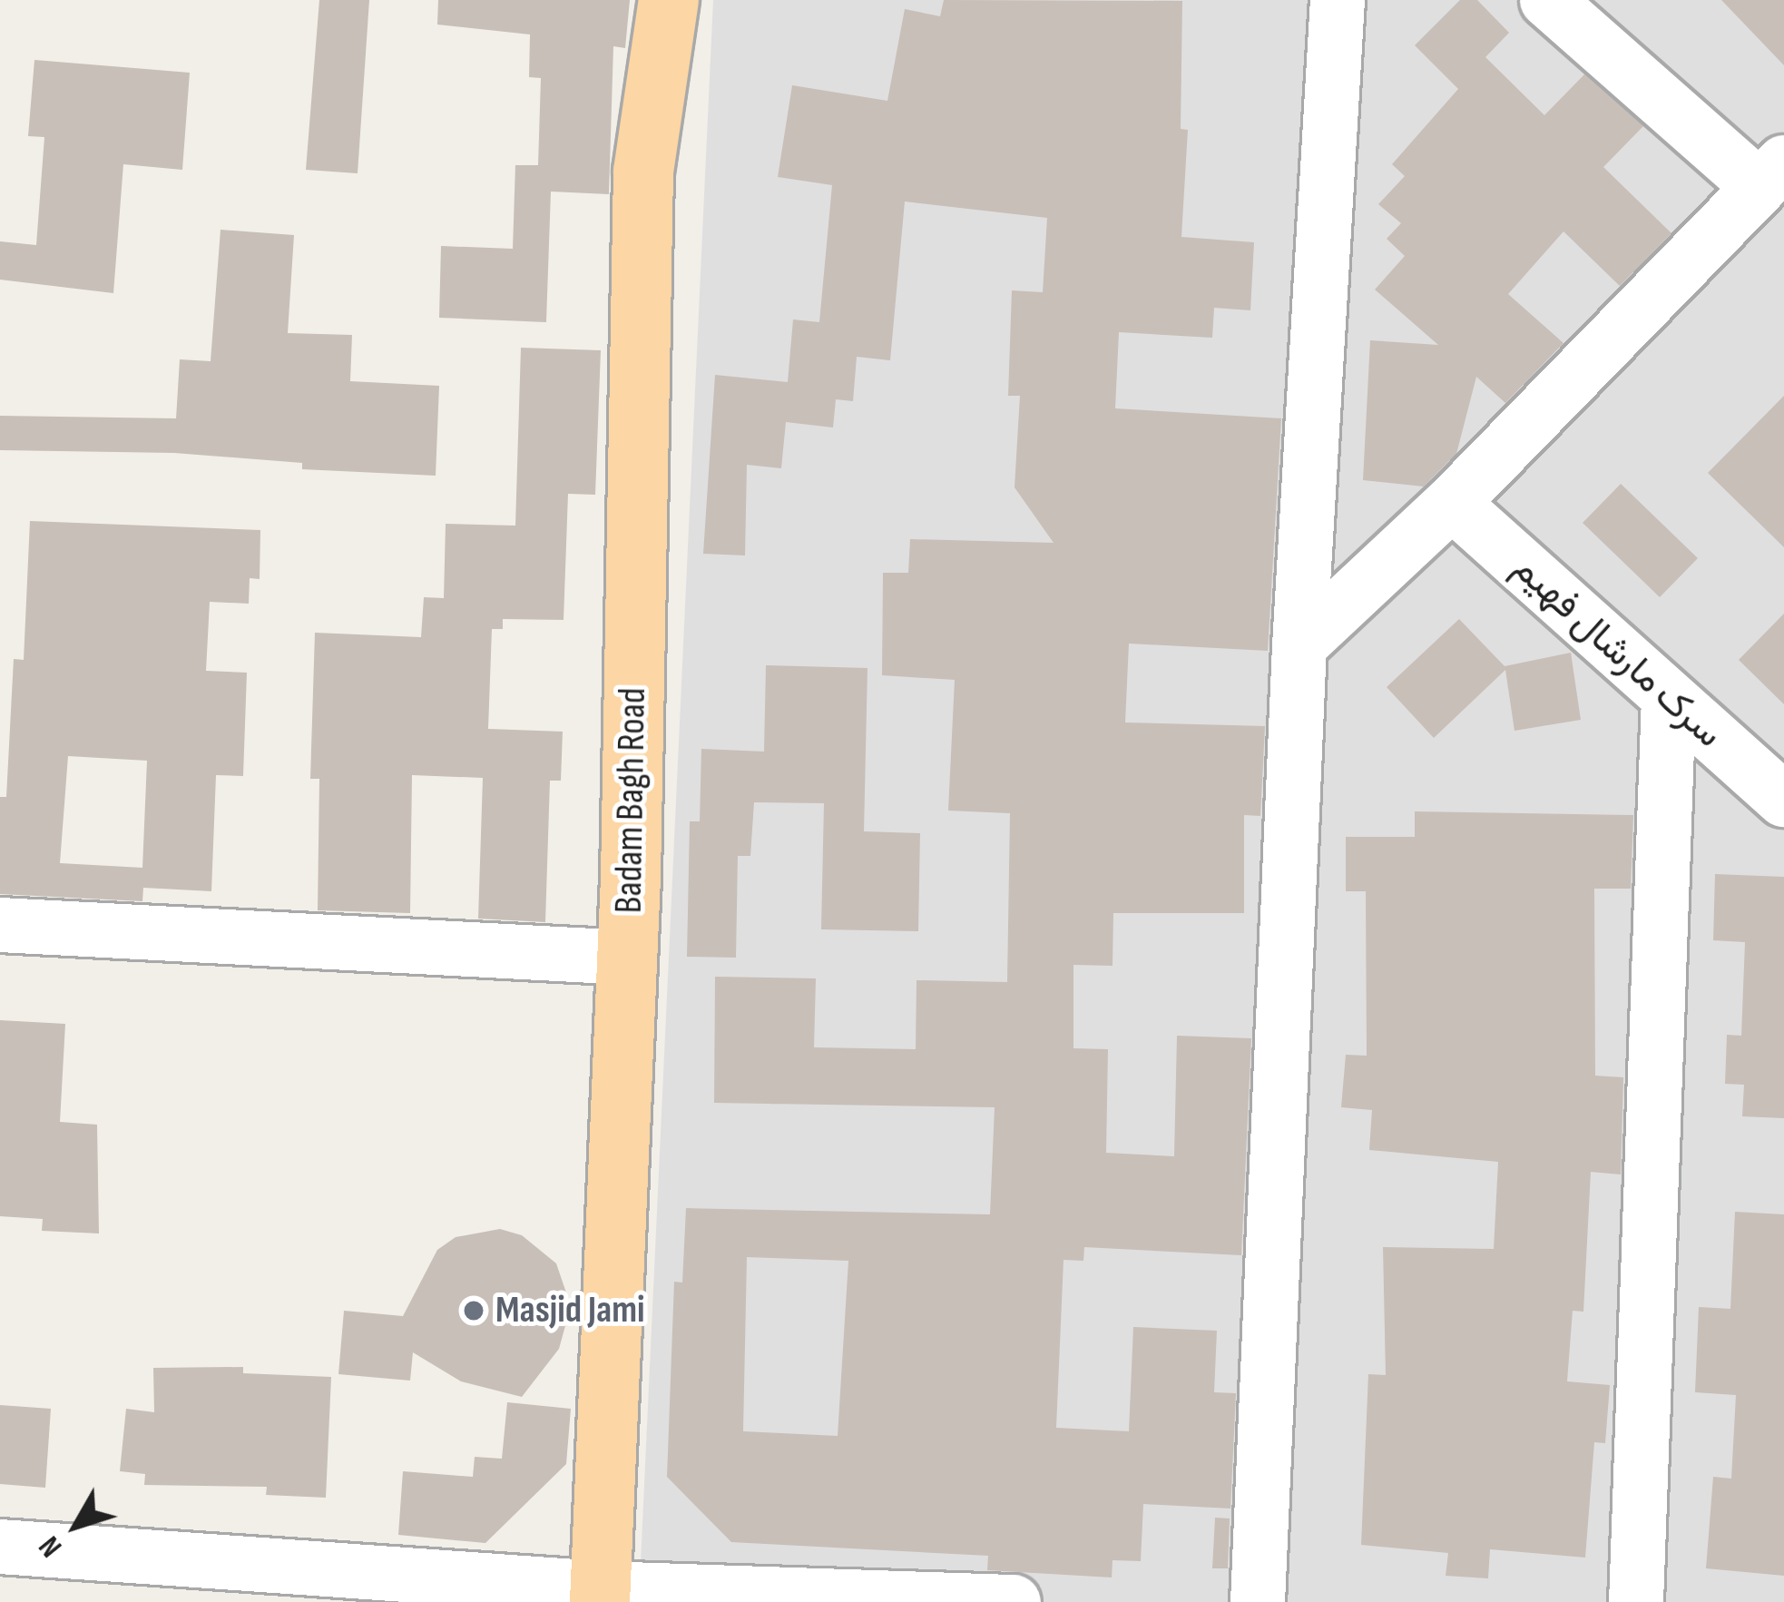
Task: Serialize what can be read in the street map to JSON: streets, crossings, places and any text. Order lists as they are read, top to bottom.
{
  "streets": {
    "main road": ["Badam Bagh Road"],
    "street": ["سرک مارشال فهیم"]
  },
  "places": ["Masjid Jami"],
  "north": "bottom left"
}
